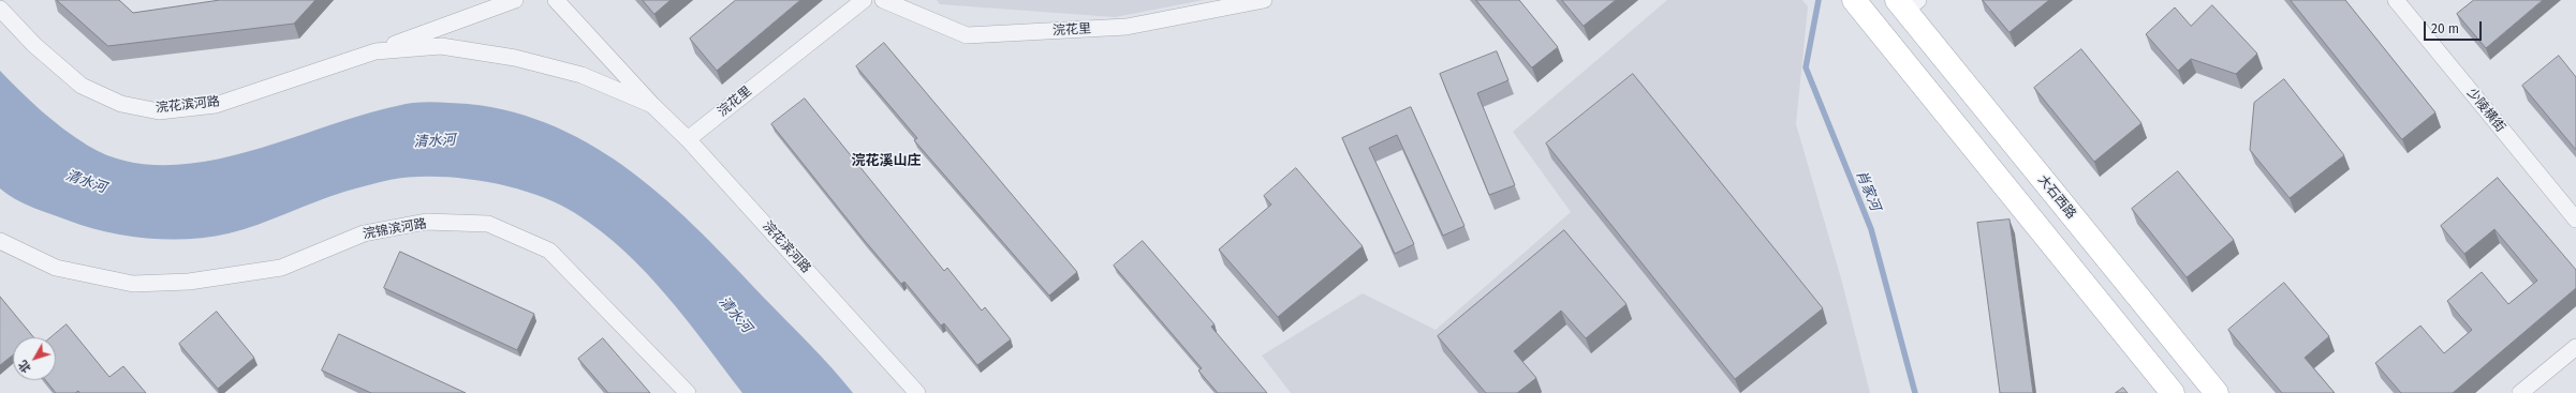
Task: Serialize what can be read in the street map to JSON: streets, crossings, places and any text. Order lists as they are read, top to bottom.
{
  "streets": {
    "main road": ["大石西路"],
    "street": [
      "浣花里",
      "浣花滨河路",
      "少陵横街",
      "浣锦滨河路"
    ]
  },
  "crossings": [
    ["浣花里", "浣花滨河路"]
  ],
  "districts": ["浣花溪山庄"],
  "water": ["清水河", "肖家河"],
  "scale_bar": "20 m",
  "north": "bottom left"
}
